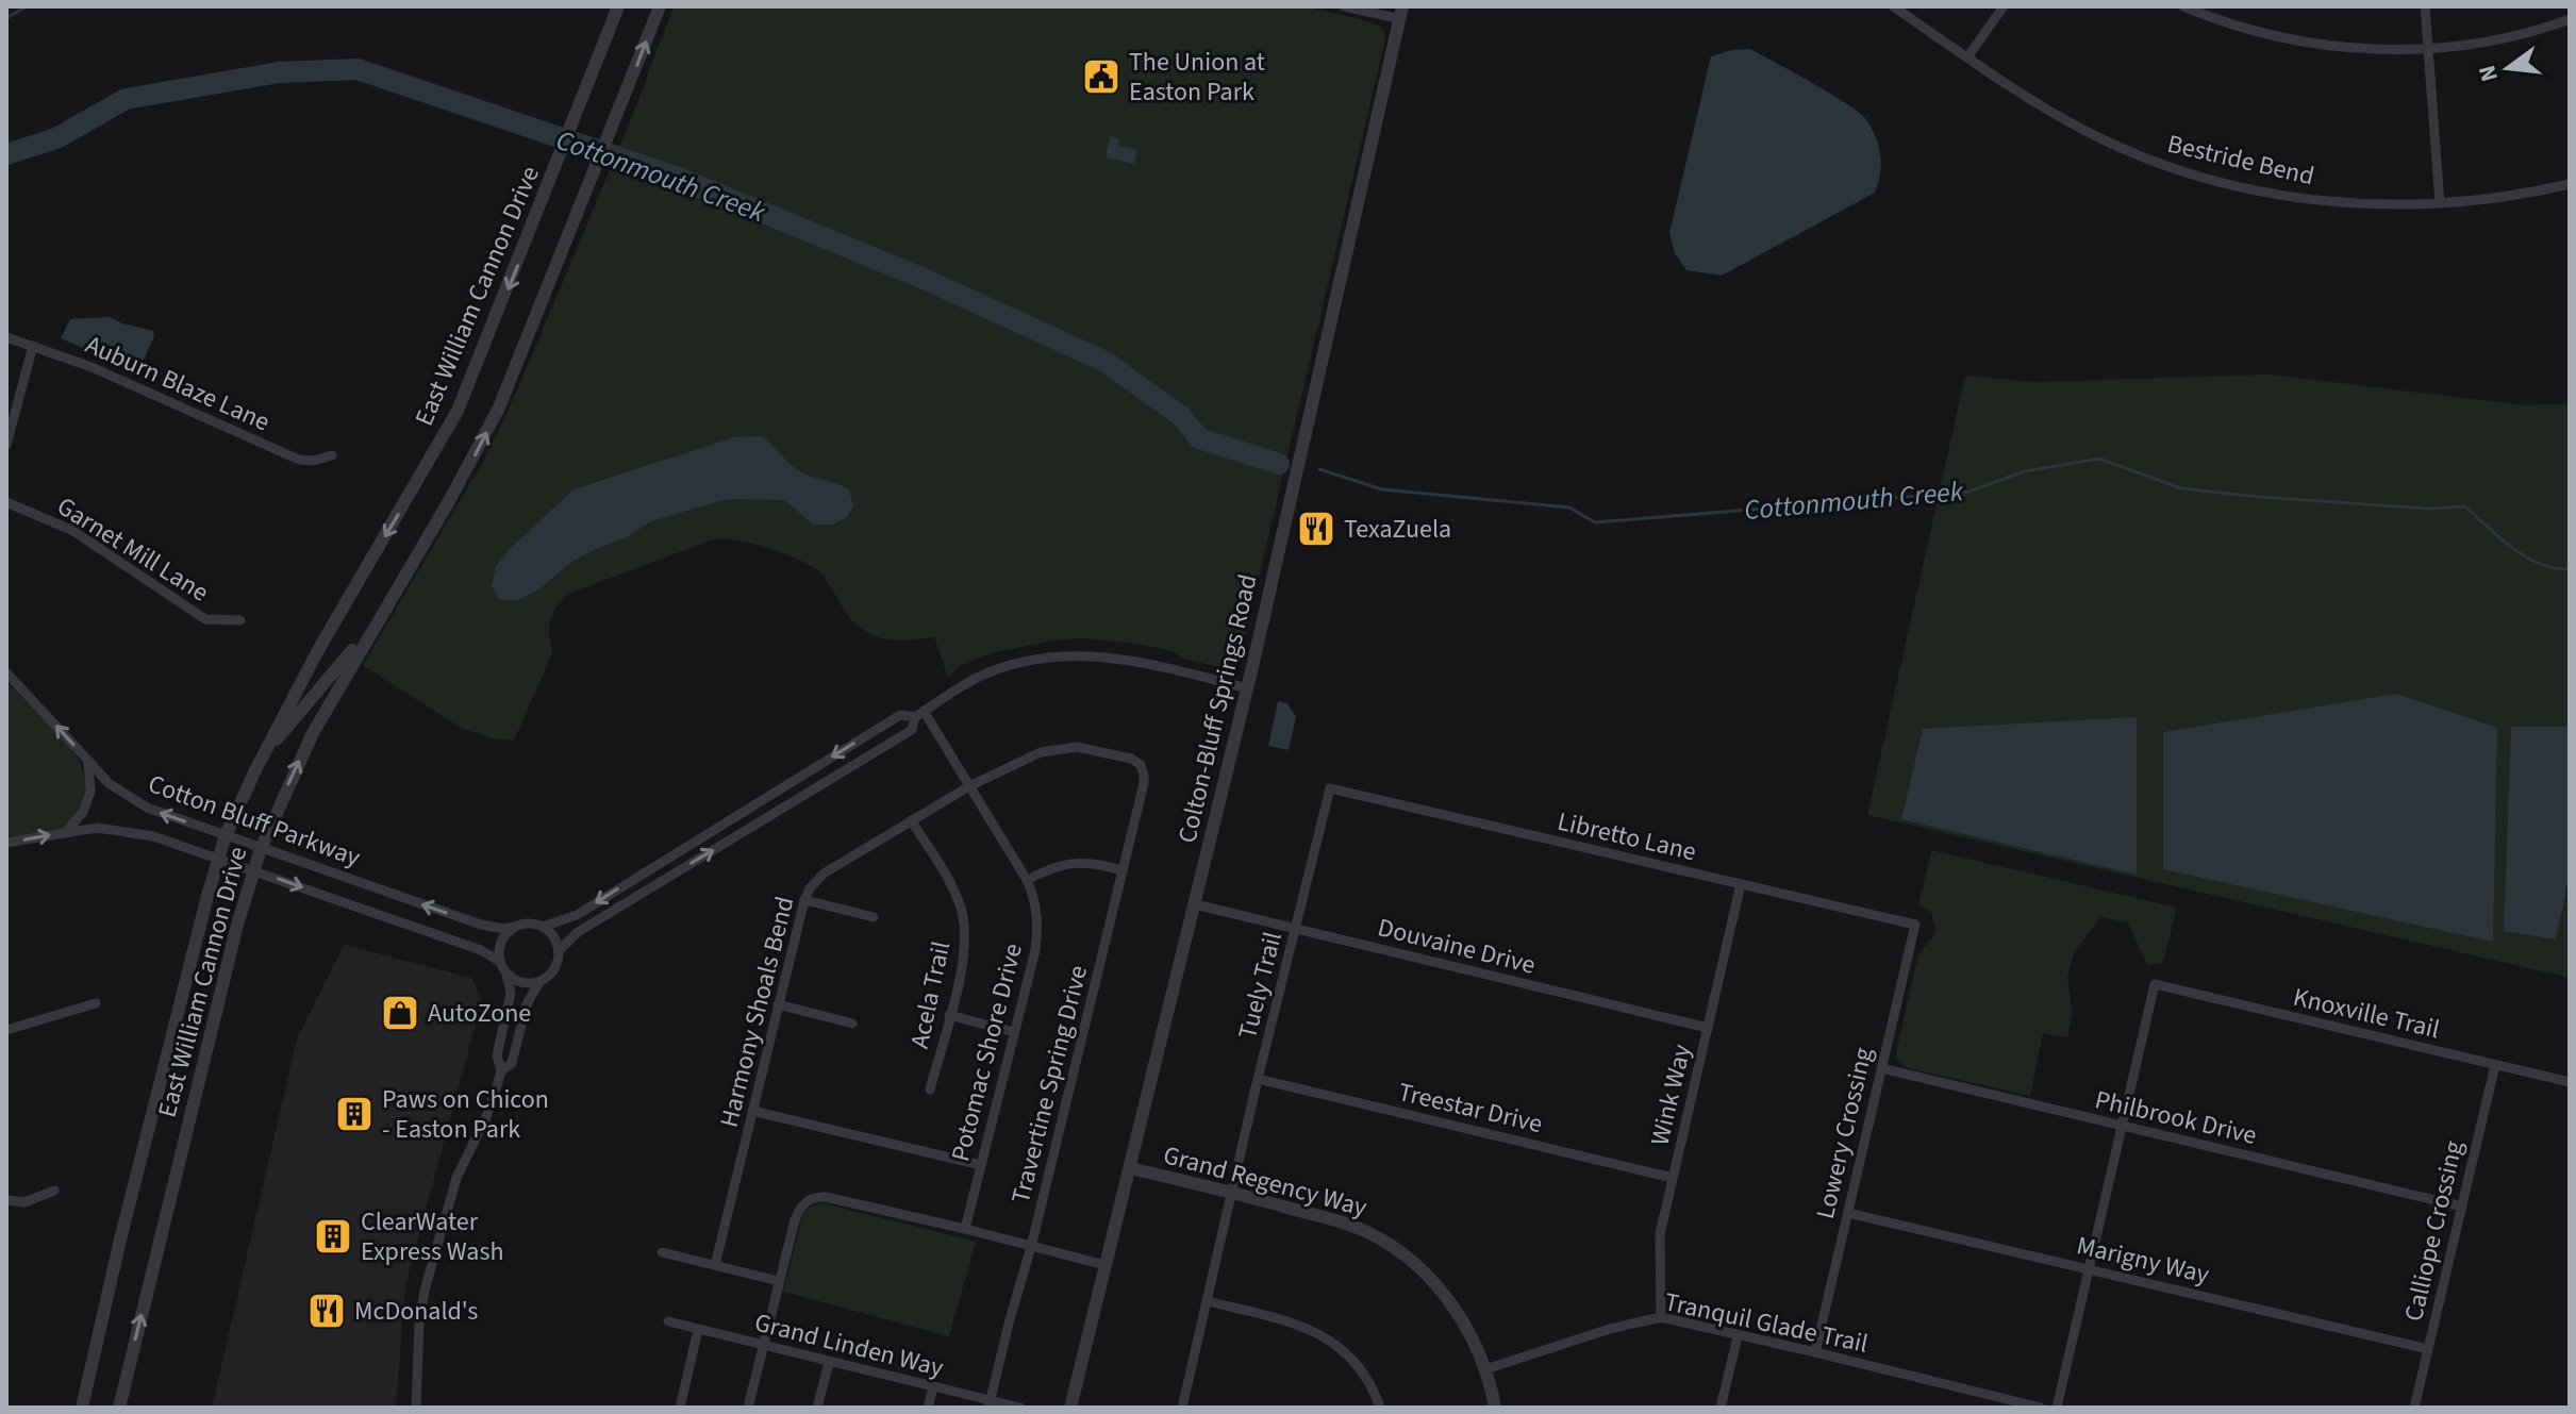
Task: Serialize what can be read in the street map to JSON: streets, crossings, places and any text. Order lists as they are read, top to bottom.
{
  "streets": {
    "street": [
      "Bestride Bend",
      "East William Cannon Drive",
      "Auburn Blaze Lane",
      "Garnet Mill Lane",
      "Colton-Bluff Springs Road",
      "Cotton Bluff Parkway",
      "Libretto Lane",
      "Douvaine Drive",
      "Tuely Trail",
      "Acela Trail",
      "Harmony Shoals Bend",
      "Knoxville Trail",
      "Potomac Shore Drive",
      "Travertine Spring Drive",
      "Wink Way",
      "Treestar Drive",
      "Philbrook Drive",
      "Lowery Crossing",
      "Grand Regency Way",
      "Calliope Crossing",
      "Marigny Way",
      "Tranquil Glade Trail",
      "Grand Linden Way"
    ]
  },
  "crossings": [
    ["East William Cannon Drive", "Cotton Bluff Parkway"],
    ["Colton-Bluff Springs Road", "Douvaine Drive"],
    ["Colton-Bluff Springs Road", "Grand Regency Way"],
    ["Libretto Lane", "Tuely Trail"],
    ["Libretto Lane", "Wink Way"],
    ["Libretto Lane", "Lowery Crossing"],
    ["Douvaine Drive", "Tuely Trail"],
    ["Douvaine Drive", "Wink Way"],
    ["Tuely Trail", "Treestar Drive"],
    ["Tuely Trail", "Grand Regency Way"],
    ["Acela Trail", "Harmony Shoals Bend"],
    ["Harmony Shoals Bend", "Potomac Shore Drive"],
    ["Harmony Shoals Bend", "Travertine Spring Drive"],
    ["Knoxville Trail", "Philbrook Drive"],
    ["Knoxville Trail", "Calliope Crossing"],
    ["Travertine Spring Drive", "Grand Linden Way"],
    ["Wink Way", "Treestar Drive"],
    ["Wink Way", "Tranquil Glade Trail"],
    ["Philbrook Drive", "Lowery Crossing"],
    ["Philbrook Drive", "Calliope Crossing"],
    ["Lowery Crossing", "Marigny Way"],
    ["Lowery Crossing", "Tranquil Glade Trail"],
    ["Grand Regency Way", "Tranquil Glade Trail"],
    ["Calliope Crossing", "Marigny Way"]
  ],
  "water": ["Cottonmouth Creek"],
  "places": {
    "public building": ["The Union at Easton Park"],
    "restaurant": ["TexaZuela", "McDonald's"],
    "shop": ["AutoZone"],
    "building": ["Paws on Chicon - Easton Park", "ClearWater Express Wash"]
  },
  "north": "left"
}
